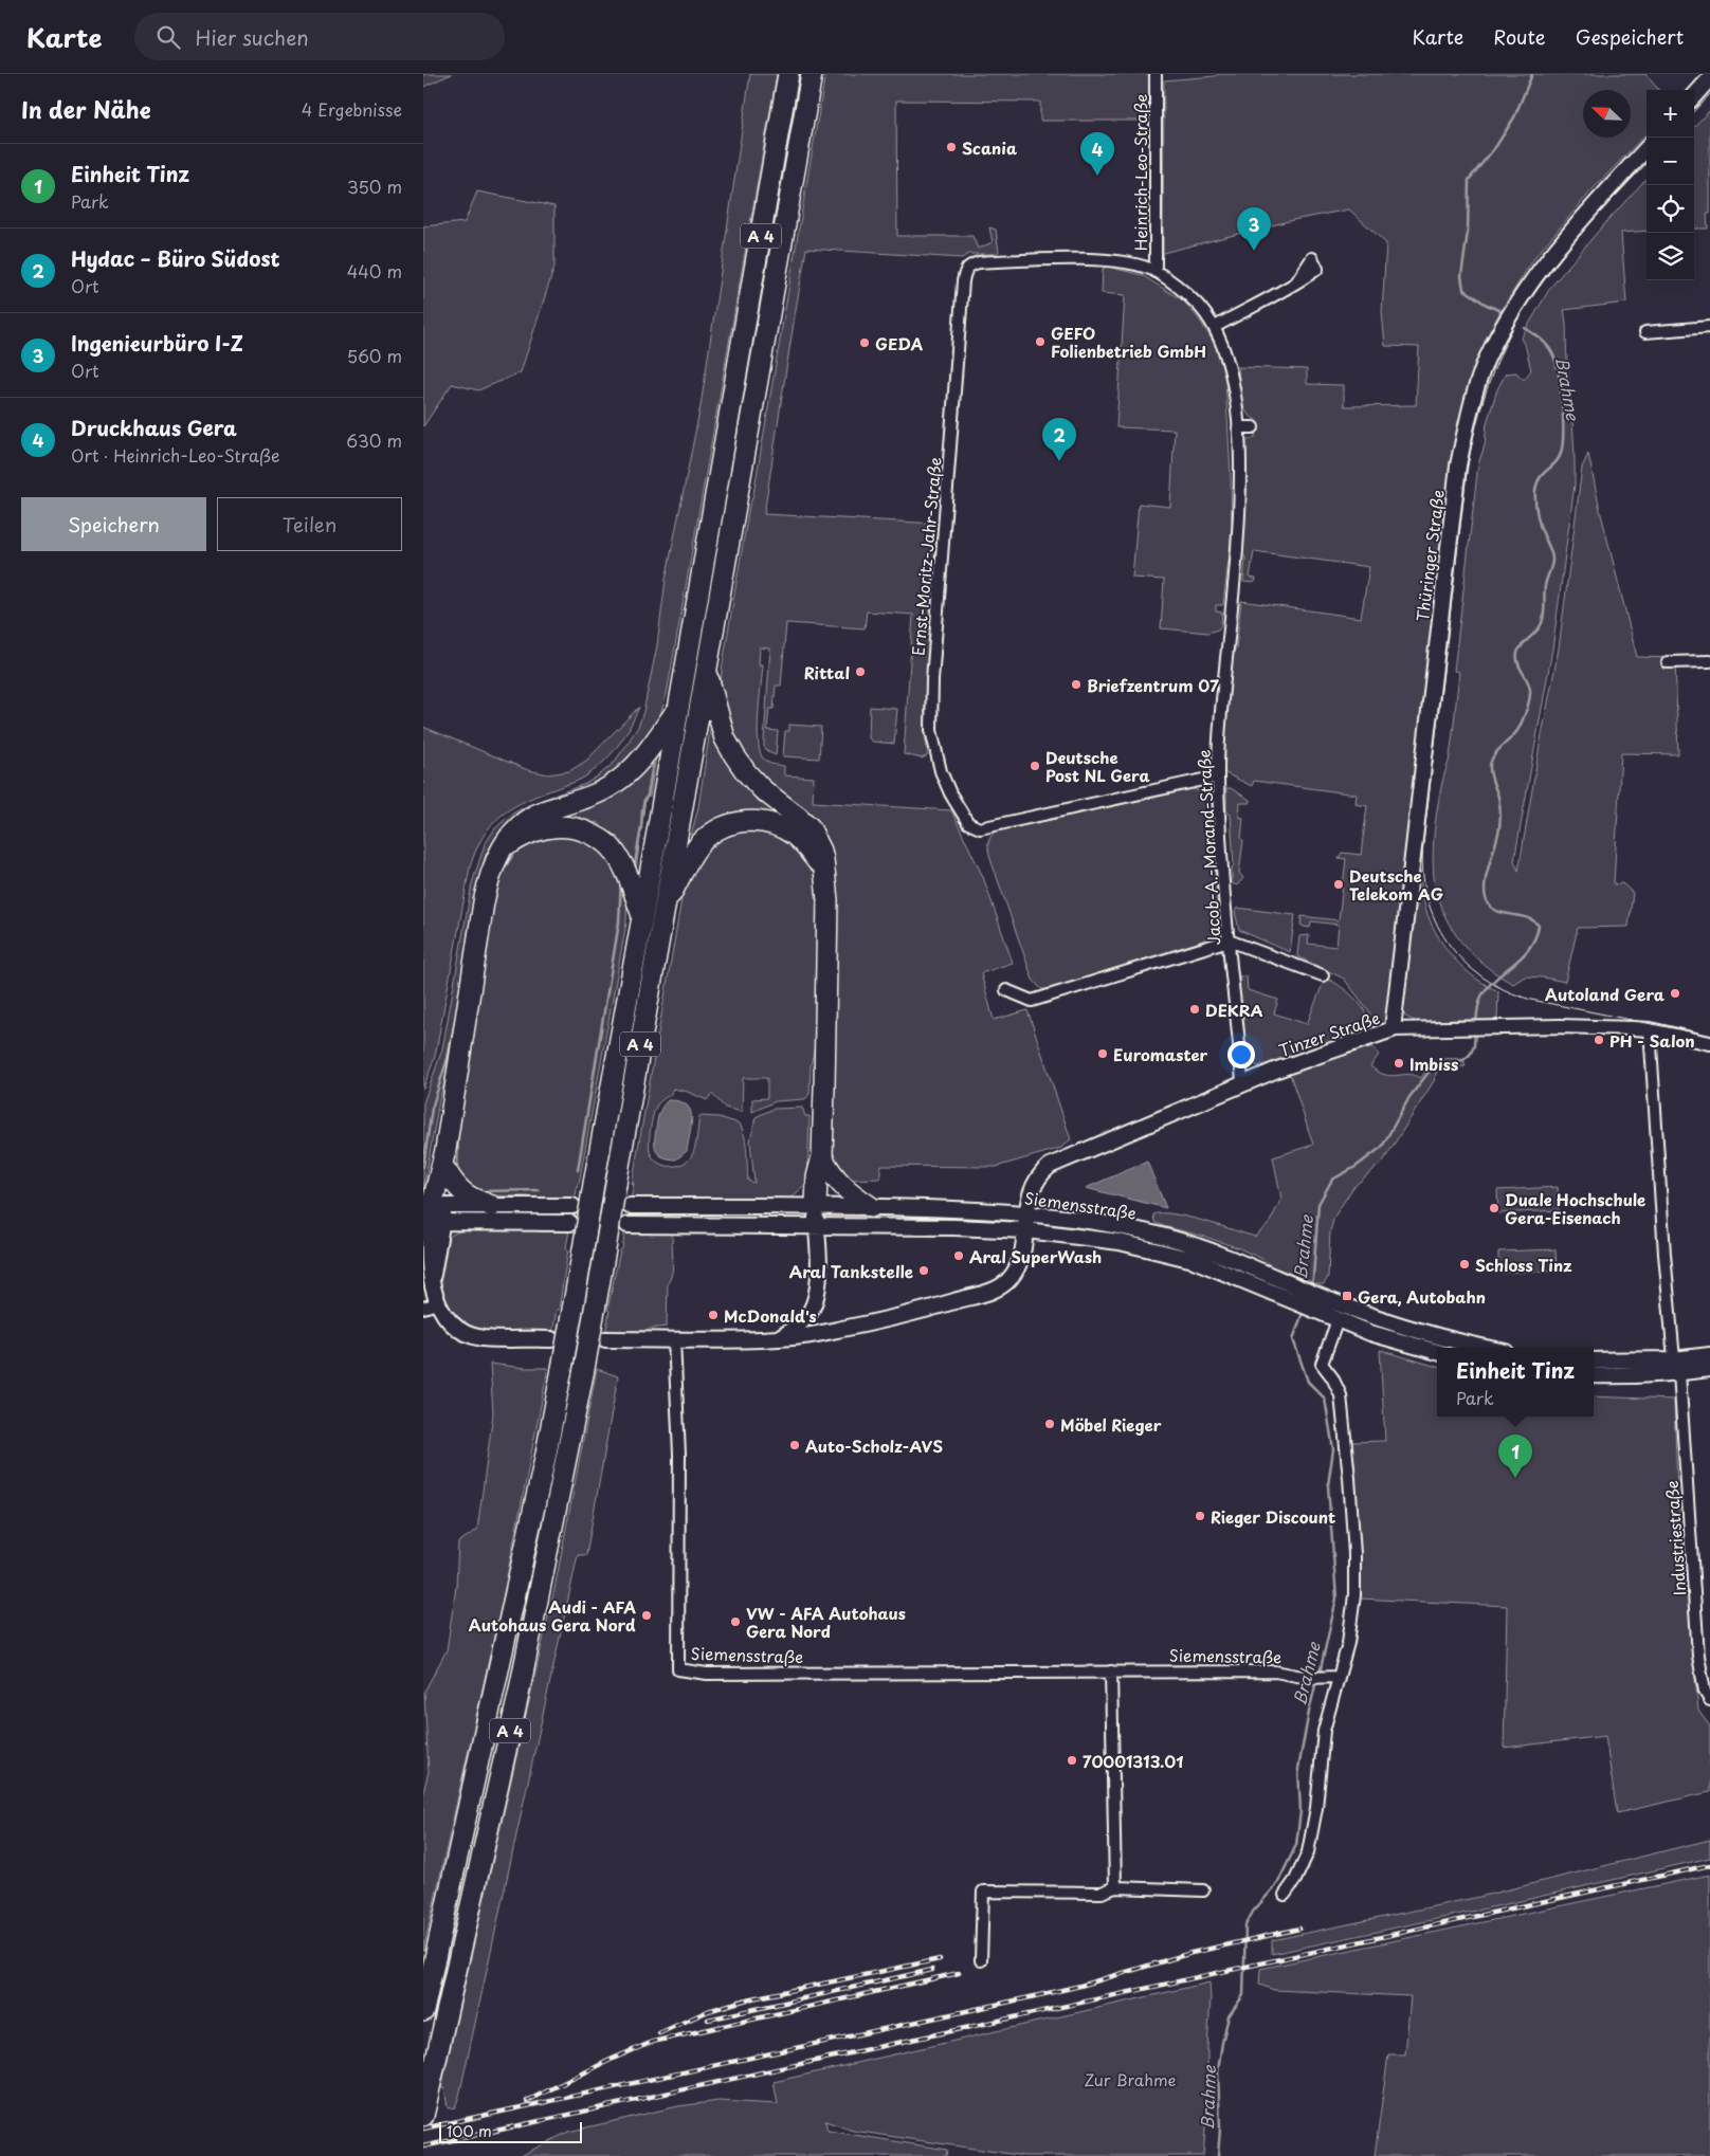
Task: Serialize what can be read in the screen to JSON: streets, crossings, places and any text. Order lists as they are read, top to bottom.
{
  "streets": {
    "highway": ["A 4"],
    "main road": ["Thüringer Straße", "Tinzer Straße", "Siemensstraße"],
    "street": [
      "Heinrich-Leo-Straße",
      "Ernst-Moritz-Jahr-Straße",
      "Jacob-A.-Morand-Straße",
      "Industriestraße"
    ]
  },
  "crossings": [
    ["Heinrich-Leo-Straße", "Jacob-A.-Morand-Straße"],
    ["Thüringer Straße", "Tinzer Straße"],
    ["Ernst-Moritz-Jahr-Straße", "Jacob-A.-Morand-Straße"],
    ["Jacob-A.-Morand-Straße", "Tinzer Straße"],
    ["Tinzer Straße", "Siemensstraße"],
    ["Tinzer Straße", "Industriestraße"]
  ],
  "water": ["Brahme"],
  "parks": ["Zur Brahme"],
  "places": {
    "other": [
      "Scania",
      "GEFO Folienbetrieb GmbH",
      "GEDA",
      "Rittal",
      "Briefzentrum 07",
      "Deutsche Post NL Gera",
      "Deutsche Telekom AG",
      "Autoland Gera",
      "DEKRA",
      "PH - Salon",
      "Euromaster",
      "Imbiss",
      "Duale Hochschule Gera-Eisenach",
      "Aral SuperWash",
      "Schloss Tinz",
      "Aral Tankstelle",
      "McDonald's",
      "Möbel Rieger",
      "Auto-Scholz-AVS",
      "Rieger Discount",
      "Audi - AFA Autohaus Gera Nord",
      "VW - AFA Autohaus Gera Nord",
      "70001313.01"
    ],
    "transit": ["Gera, Autobahn"]
  },
  "scale_bar": "100 m",
  "north": "top left",
  "page": {
    "header": "Karte",
    "search": "Hier suchen",
    "nav": ["Karte", "Route", "Gespeichert"],
    "heading": ["In der Nähe", "4 Ergebnisse"],
    "map_buttons": ["+", "−"],
    "pins": [
      "4",
      "3",
      "2",
      "1"
    ],
    "list": [
      {
        "mark": "1",
        "name": "Einheit Tinz",
        "note": "Park",
        "value": "350 m"
      },
      {
        "mark": "2",
        "name": "Hydac – Büro Südost",
        "note": "Ort",
        "value": "440 m"
      },
      {
        "mark": "3",
        "name": "Ingenieurbüro I-Z",
        "note": "Ort",
        "value": "560 m"
      },
      {
        "mark": "4",
        "name": "Druckhaus Gera",
        "note": "Ort · Heinrich-Leo-Straße",
        "value": "630 m"
      }
    ],
    "buttons": ["Speichern", "Teilen"],
    "popup": ["Einheit Tinz", "Park"],
    "scale": "100 m"
  }
}
